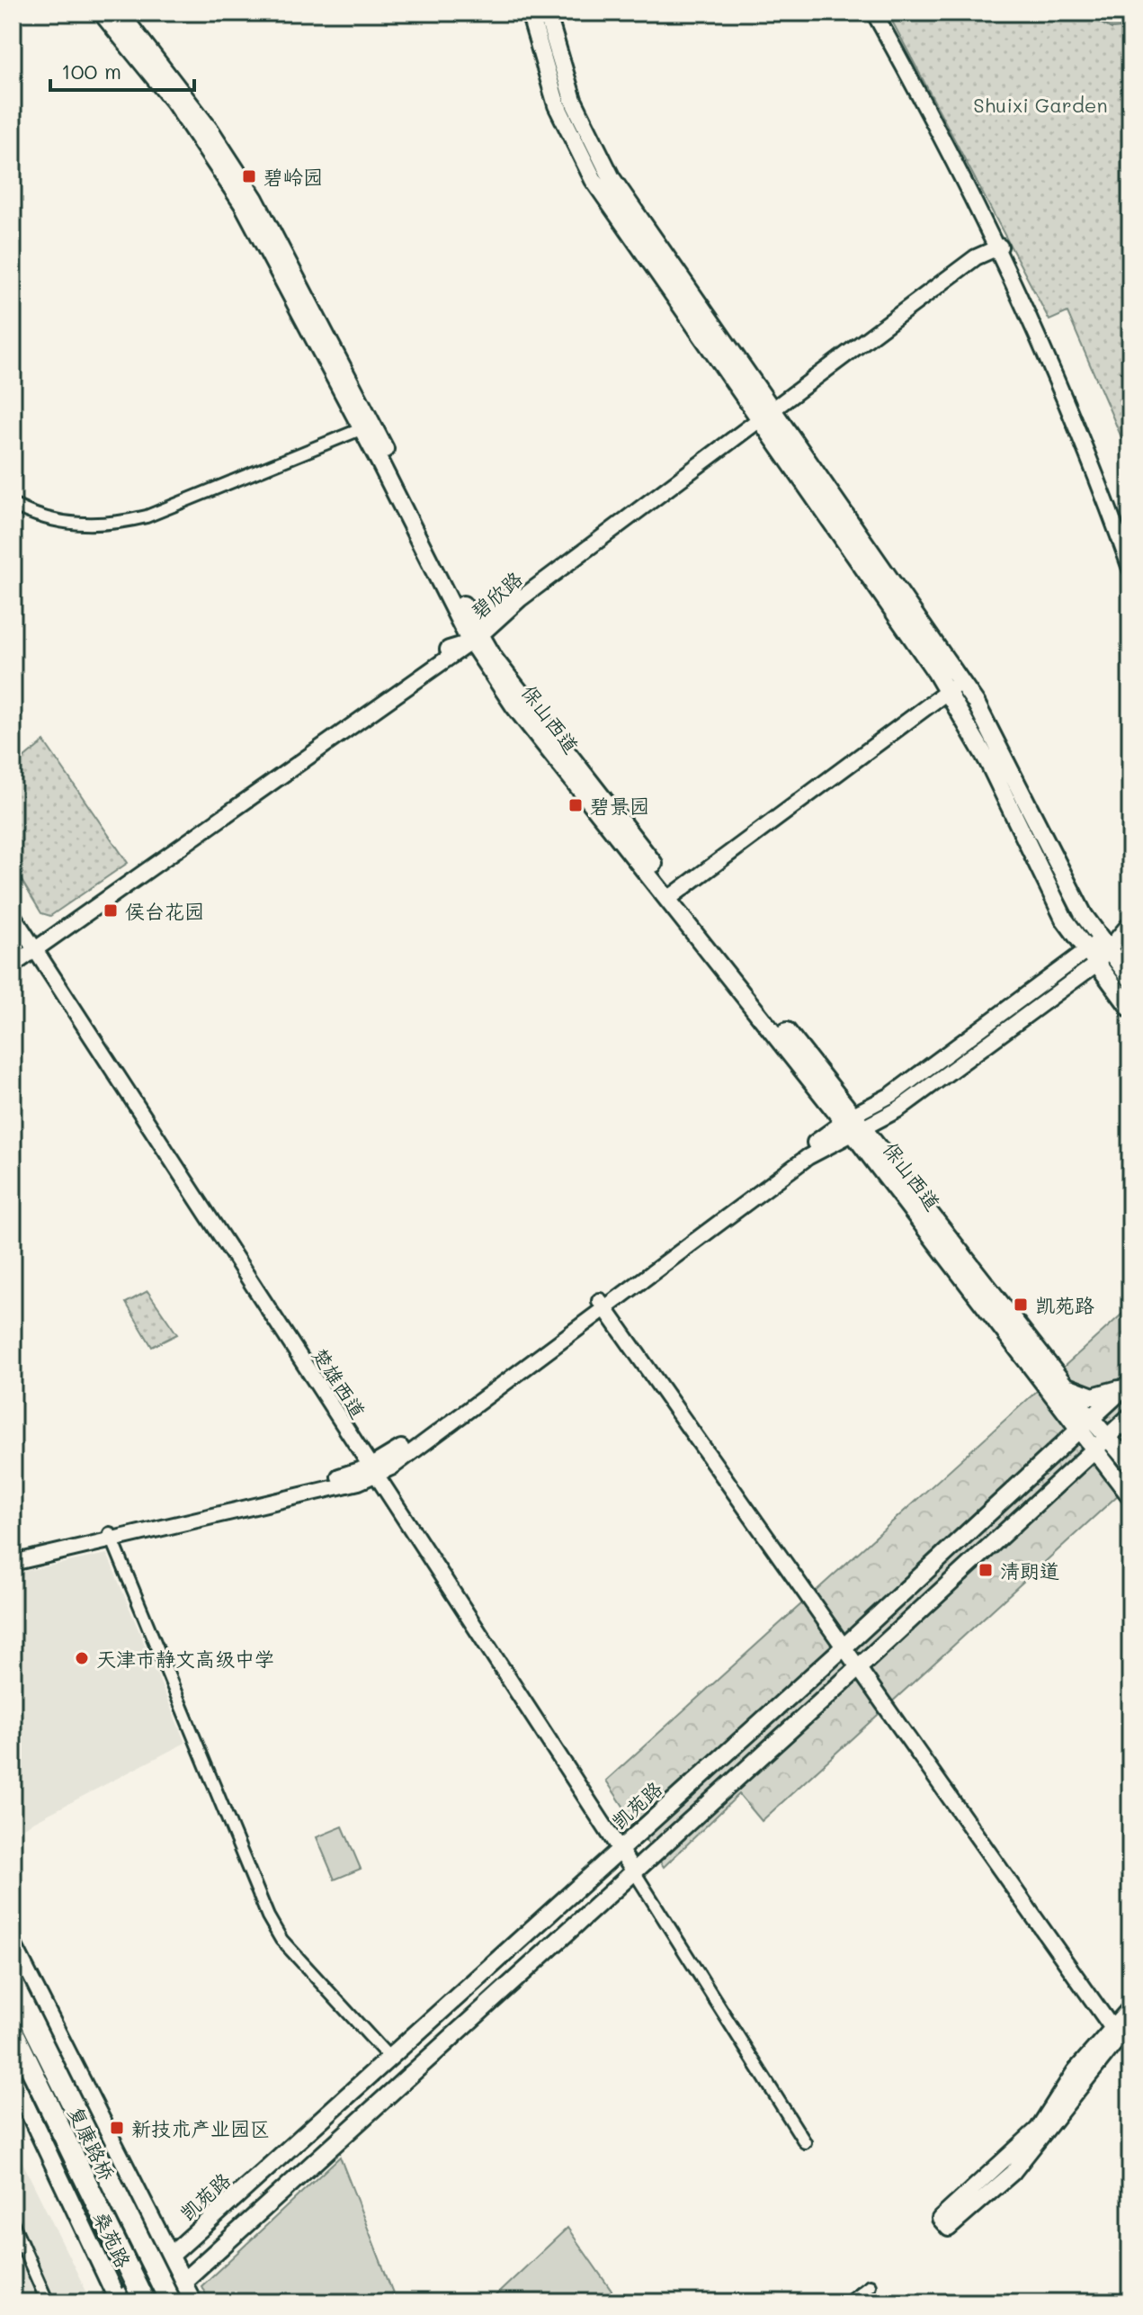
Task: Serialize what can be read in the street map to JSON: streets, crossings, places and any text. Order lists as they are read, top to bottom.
{
  "streets": {
    "highway": ["复康路桥"],
    "main road": ["保山西道", "凯苑路", "桑苑路"],
    "street": ["碧欣路", "楚雄西道"]
  },
  "crossings": [
    ["碧欣路", "保山西道"],
    ["碧欣路", "楚雄西道"],
    ["保山西道", "凯苑路"],
    ["楚雄西道", "凯苑路"],
    ["凯苑路", "桑苑路"]
  ],
  "parks": ["Shuixi Garden"],
  "places": {
    "transit": [
      "碧岭园",
      "碧景园",
      "侯台花园",
      "凯苑路",
      "清朗道",
      "新技术产业园区"
    ],
    "other": ["天津市静文高级中学"]
  },
  "scale_bar": "100 m"
}
